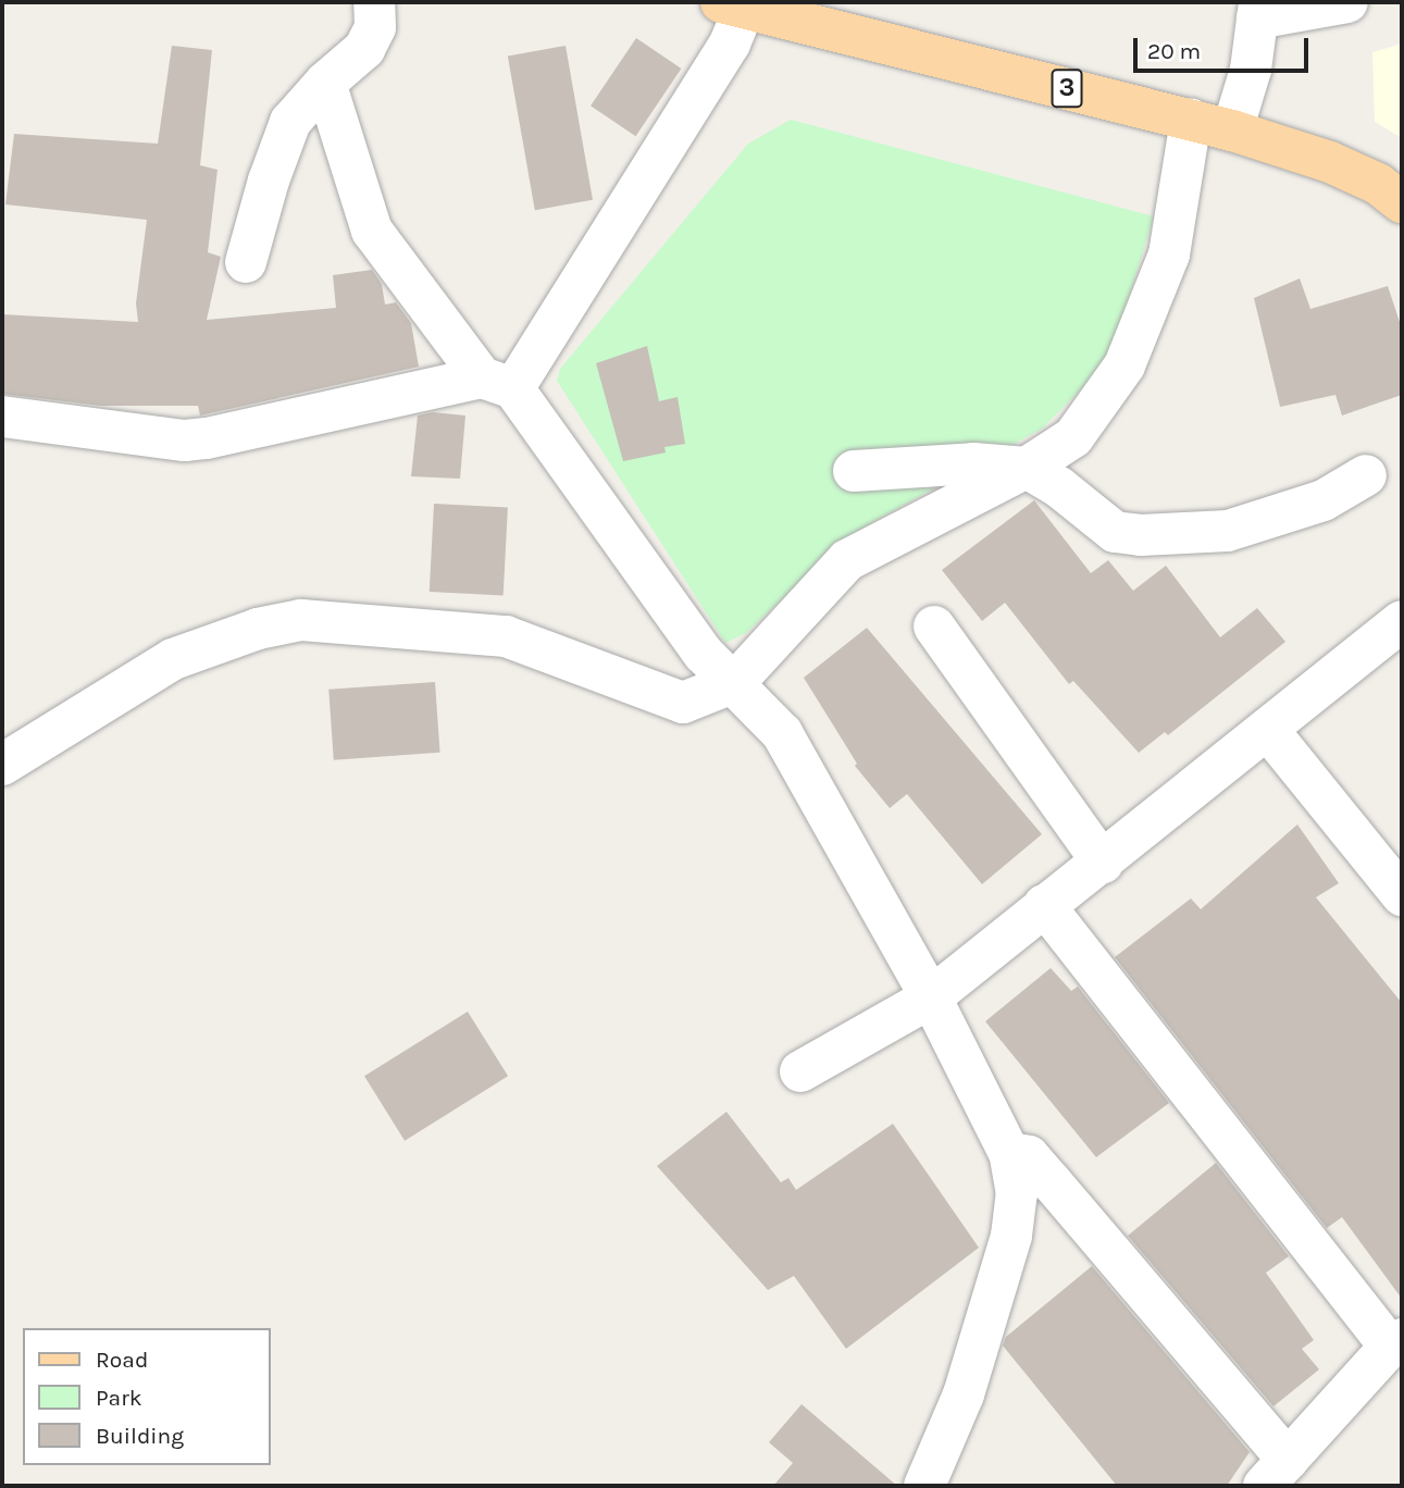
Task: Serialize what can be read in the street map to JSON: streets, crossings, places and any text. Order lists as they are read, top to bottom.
{
  "streets": {
    "main road": ["3"]
  },
  "legend": ["Road", "Park", "Building"],
  "scale_bar": "20 m"
}
